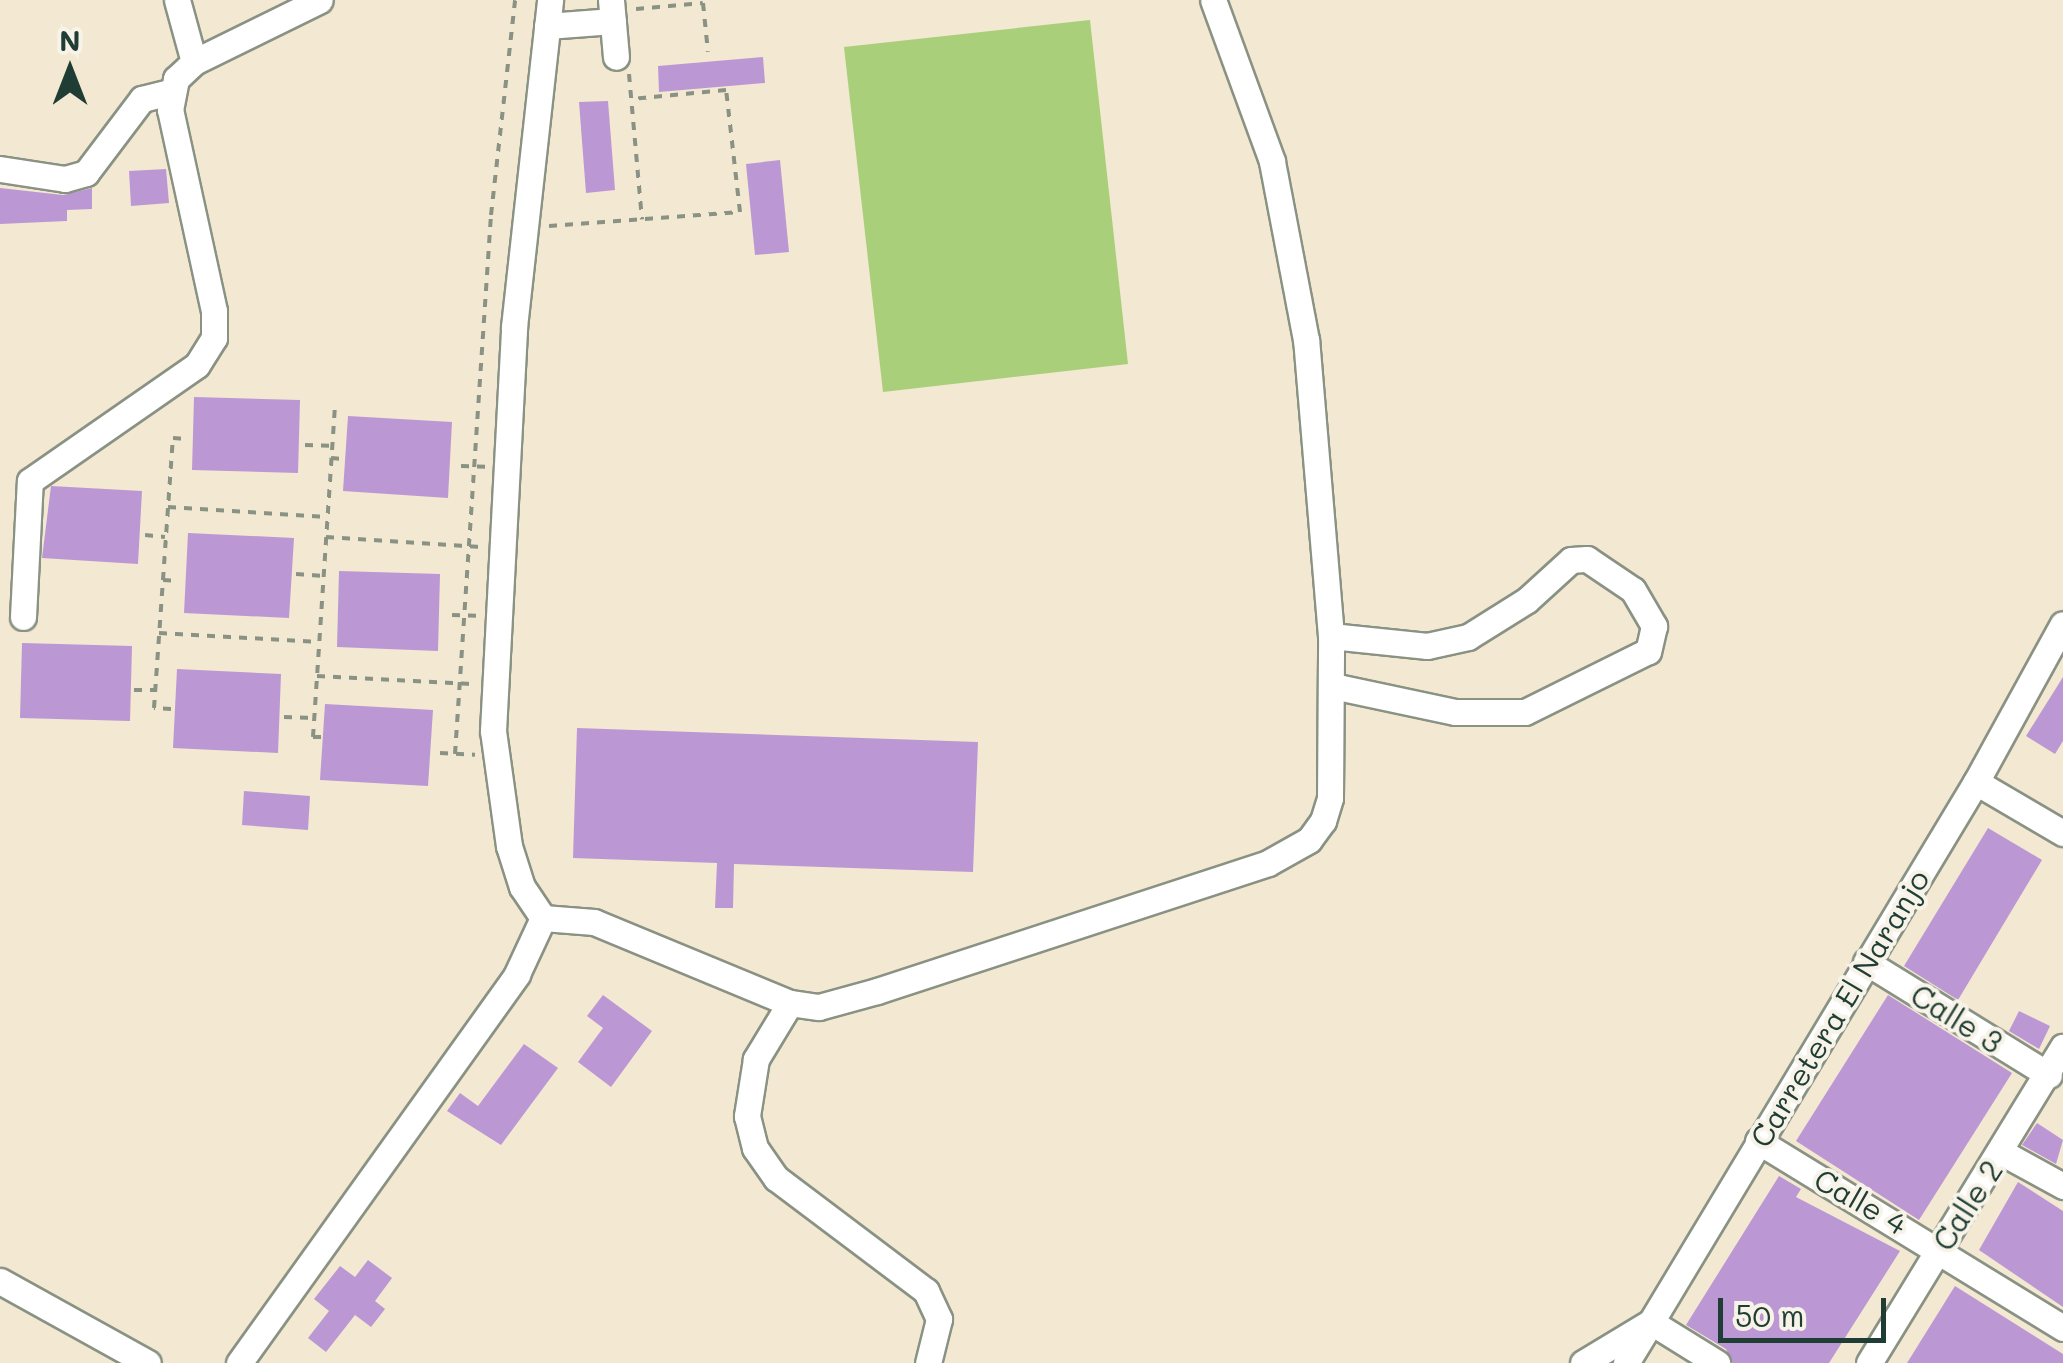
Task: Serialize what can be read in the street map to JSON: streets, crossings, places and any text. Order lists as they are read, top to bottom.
{
  "streets": {
    "street": [
      "Carretera El Naranjo",
      "Calle 3",
      "Calle 4",
      "Calle 2"
    ]
  },
  "crossings": [
    ["Carretera El Naranjo", "Calle 3"],
    ["Carretera El Naranjo", "Calle 4"],
    ["Calle 3", "Calle 2"],
    ["Calle 4", "Calle 2"]
  ],
  "scale_bar": "50 m",
  "north": "top"
}
